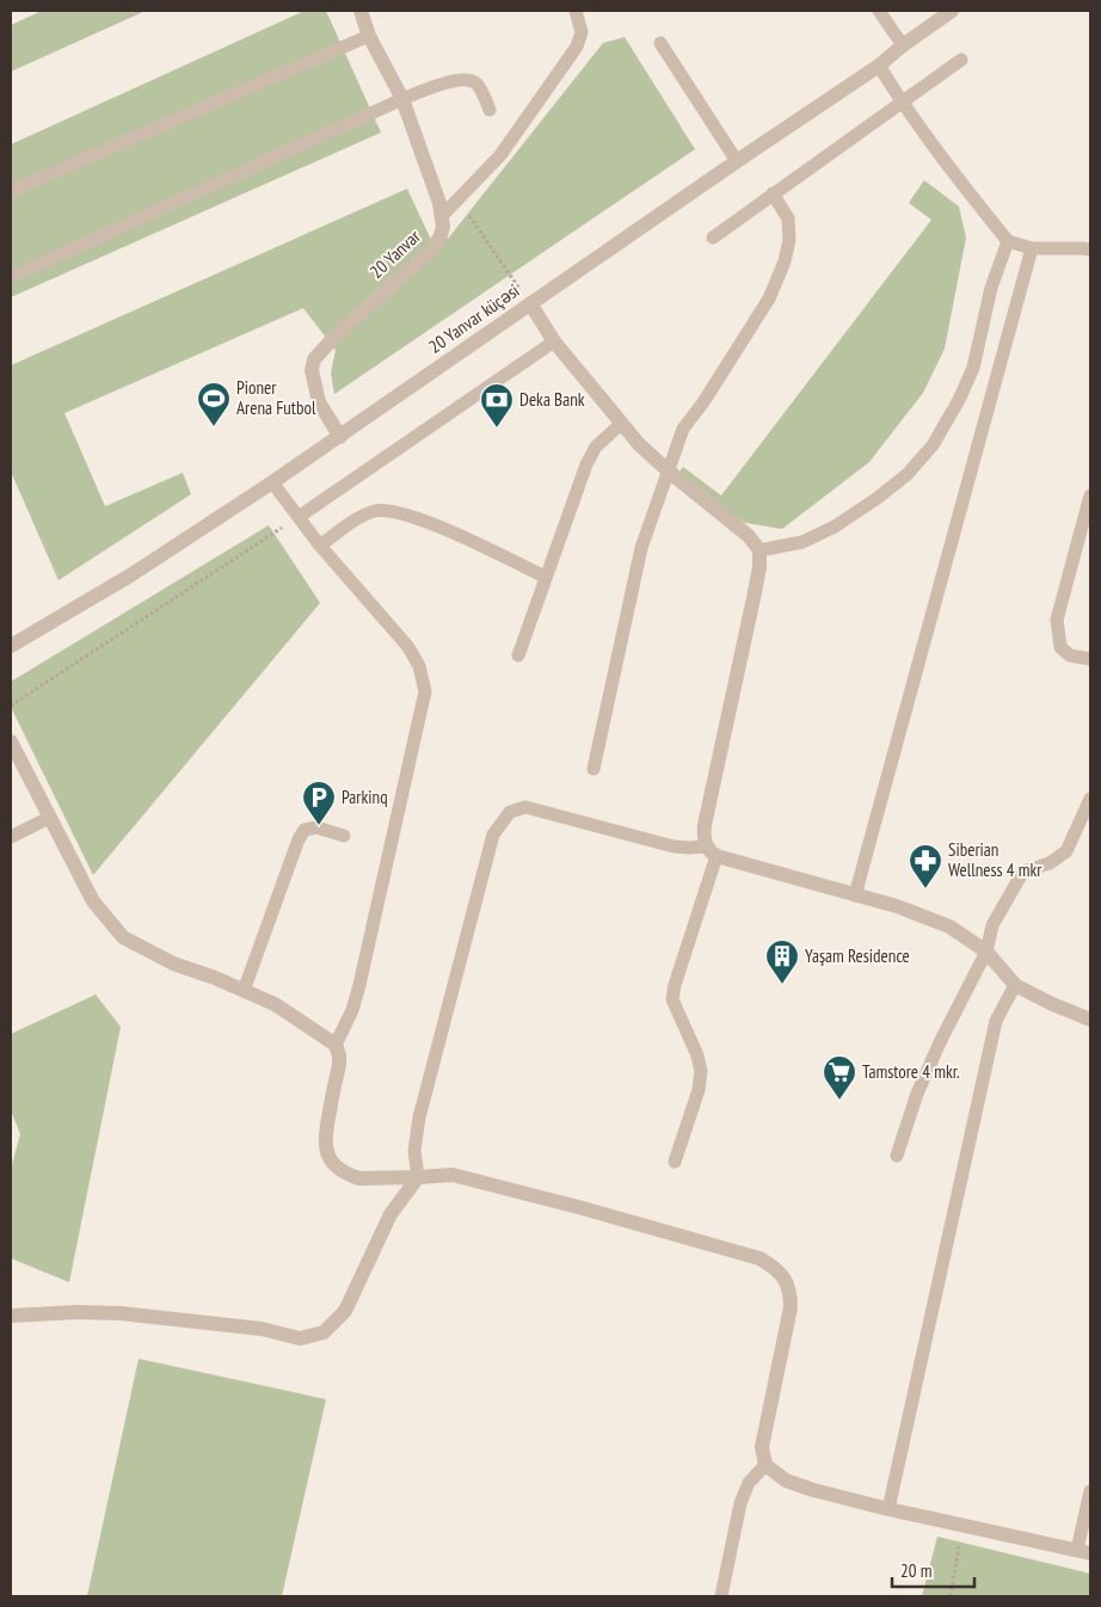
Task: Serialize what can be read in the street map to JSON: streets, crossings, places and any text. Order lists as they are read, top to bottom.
{
  "streets": {
    "street": ["20 Yanvar", "20 Yanvar küçəsi"]
  },
  "crossings": [
    ["20 Yanvar", "20 Yanvar küçəsi"]
  ],
  "places": {
    "sports": ["Pioner Arena Futbol"],
    "bank": ["Deka Bank"],
    "parking": ["Parkinq"],
    "pharmacy": ["Siberian Wellness 4 mkr"],
    "building": ["Yaşam Residence"],
    "supermarket": ["Tamstore 4 mkr."]
  },
  "scale_bar": "20 m"
}
